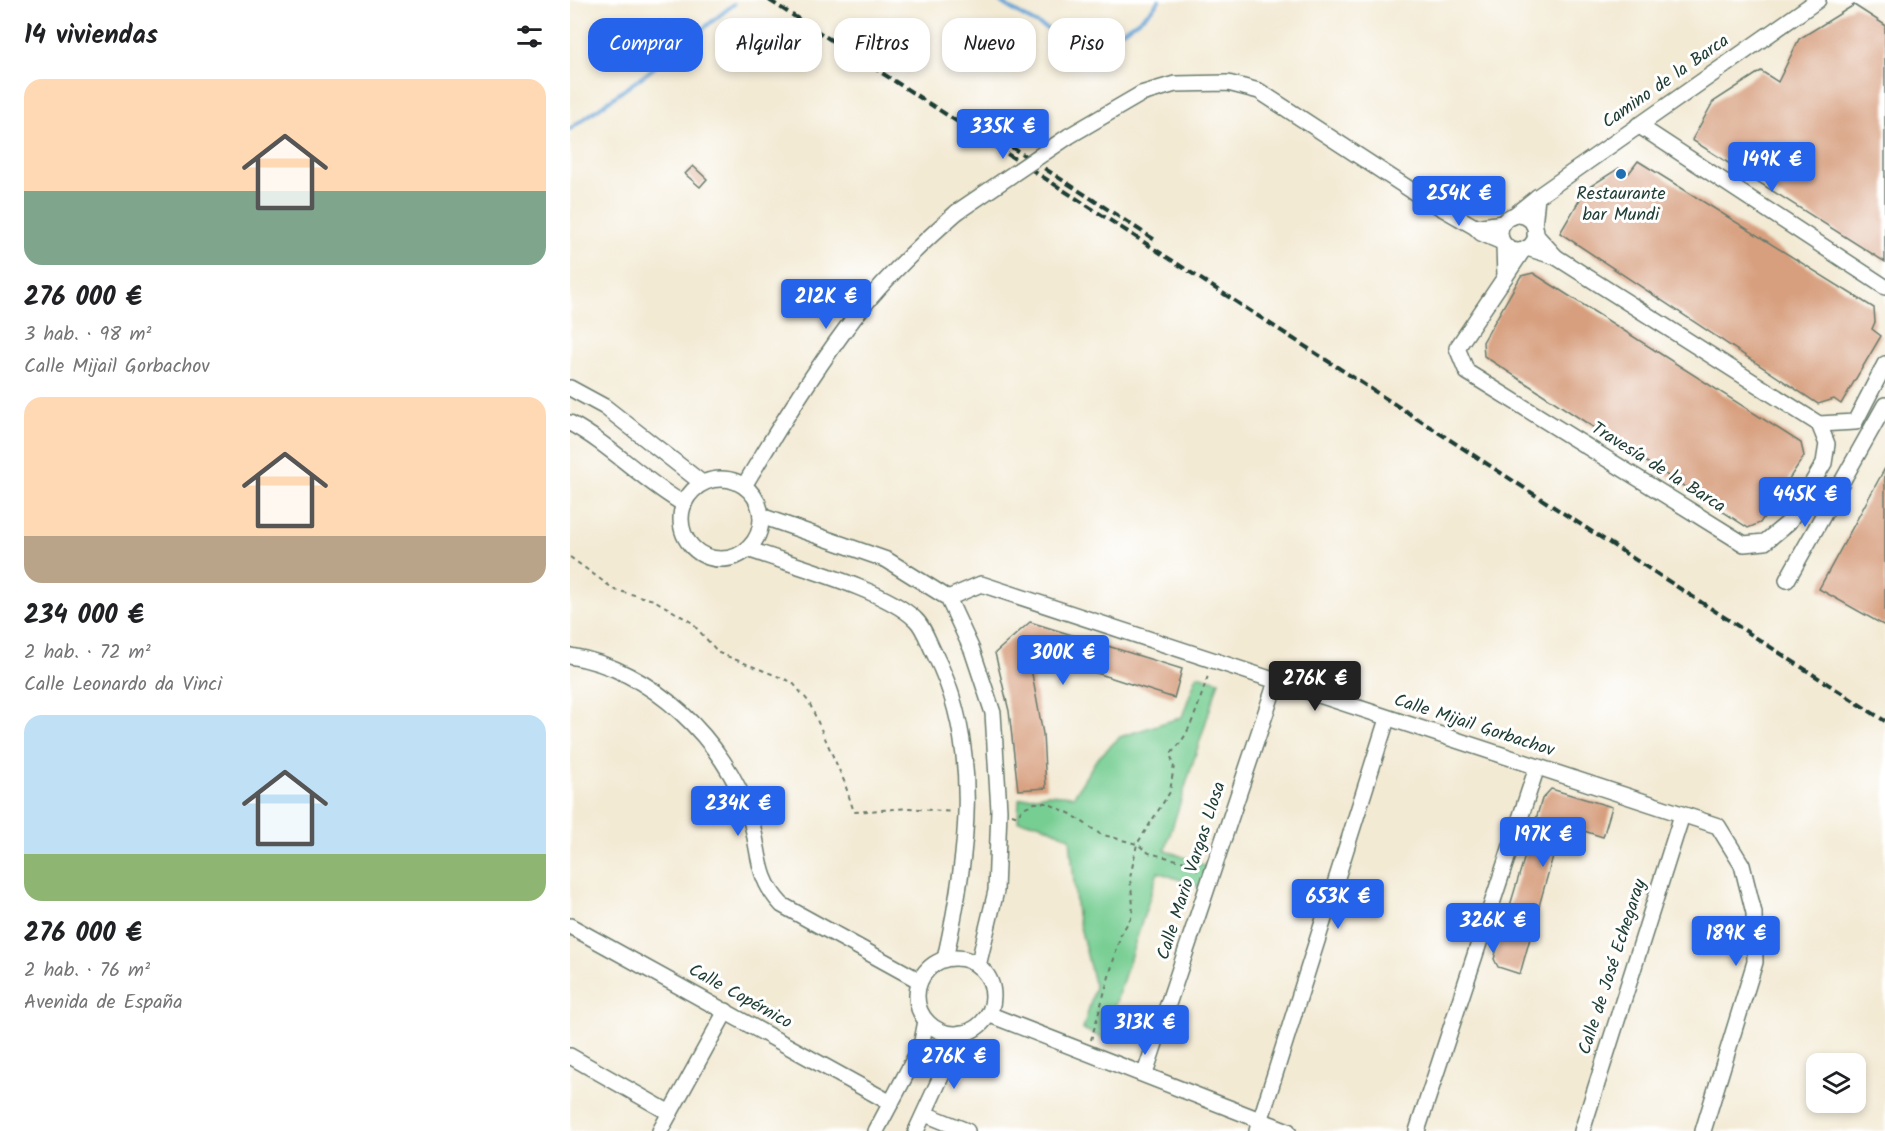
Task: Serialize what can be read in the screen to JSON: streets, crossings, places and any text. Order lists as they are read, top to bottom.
{
  "streets": {
    "street": [
      "Camino de la Barca",
      "Travesía de la Barca",
      "Calle Mijail Gorbachov",
      "Calle Mario Vargas Llosa",
      "Calle de José Echegaray",
      "Calle Copérnico"
    ]
  },
  "crossings": [
    ["Calle Mijail Gorbachov", "Calle Mario Vargas Llosa"],
    ["Calle Mijail Gorbachov", "Calle de José Echegaray"]
  ],
  "places": ["Restaurante bar Mundi"],
  "page": {
    "heading": "14 viviendas",
    "chip": [
      "Comprar",
      "Alquilar",
      "Filtros",
      "Nuevo",
      "Piso"
    ],
    "list": [
      {
        "name": "276 000 €",
        "note": "3 hab. · 98 m² · Calle Mijail Gorbachov"
      },
      {
        "name": "234 000 €",
        "note": "2 hab. · 72 m² · Calle Leonardo da Vinci"
      },
      {
        "name": "276 000 €",
        "note": "2 hab. · 76 m² · Avenida de España"
      }
    ],
    "price": [
      "335K €",
      "149K €",
      "254K €",
      "212K €",
      "445K €",
      "300K €",
      "276K €",
      "234K €",
      "197K €",
      "653K €",
      "326K €",
      "189K €",
      "313K €",
      "276K €"
    ]
  }
}
